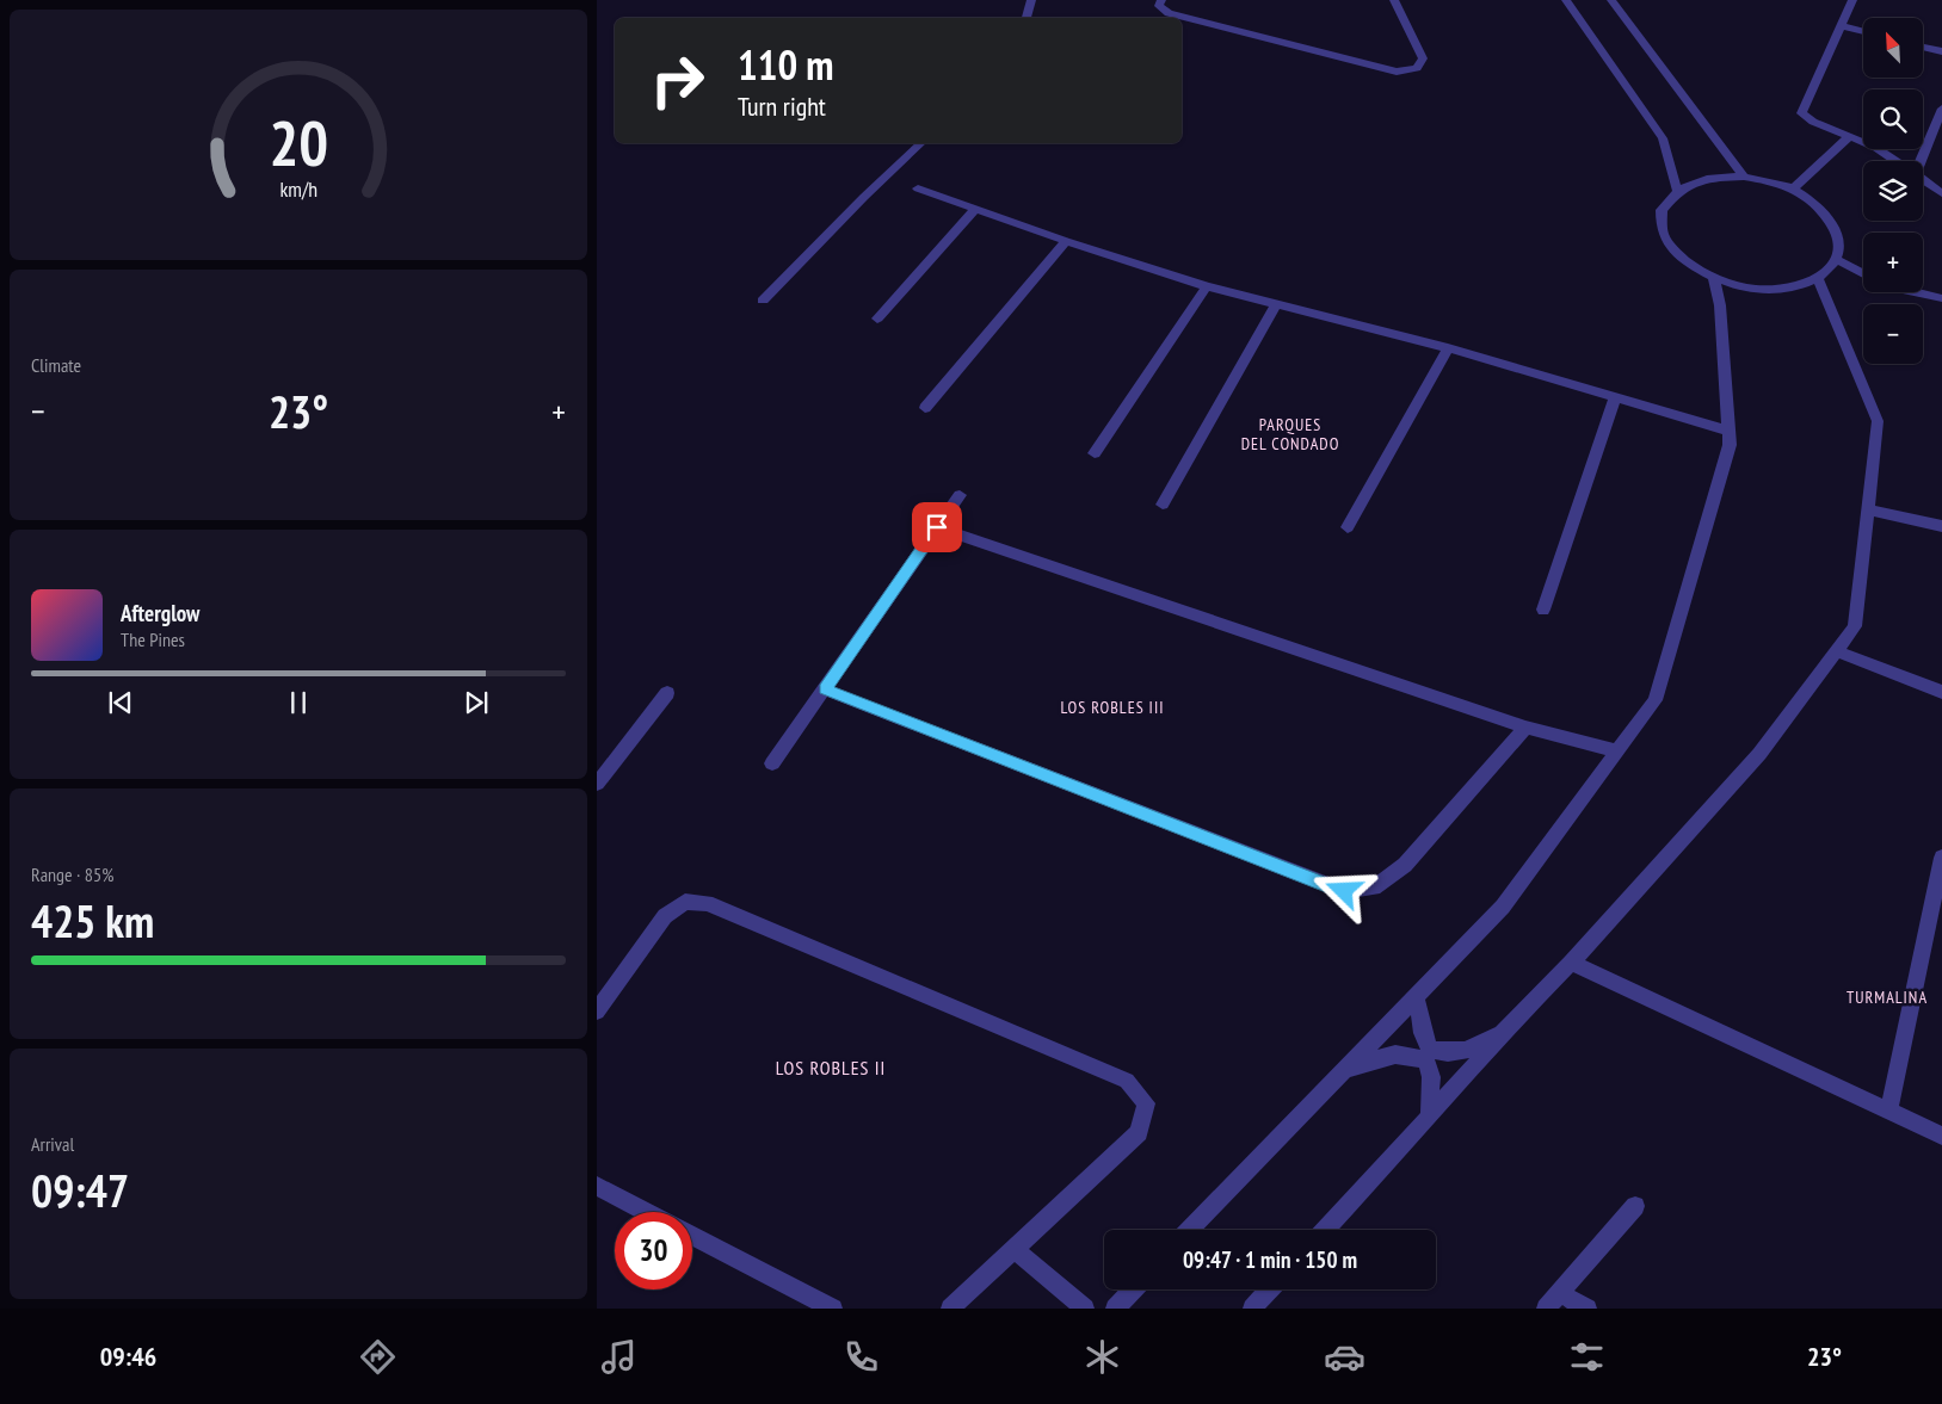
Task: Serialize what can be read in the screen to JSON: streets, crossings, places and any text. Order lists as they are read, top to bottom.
{
  "districts": [
    "PARQUES DEL CONDADO",
    "LOS ROBLES III",
    "TURMALINA",
    "LOS ROBLES II"
  ],
  "north": "top left",
  "page": {
    "map_buttons": ["+", "−"],
    "turn": ["110 m", "Turn right"],
    "tile": [
      "Climate",
      ["Range · 85%", "425 km"],
      ["Arrival", "09:47"]
    ],
    "heat": ["−", "23°", "+"],
    "song": ["Afterglow", "The Pines"],
    "limit": "30",
    "trip": "09:47 · 1 min · 150 m",
    "tabs": ["09:46", "23°"],
    "gauge": ["20", "km/h"]
  }
}
